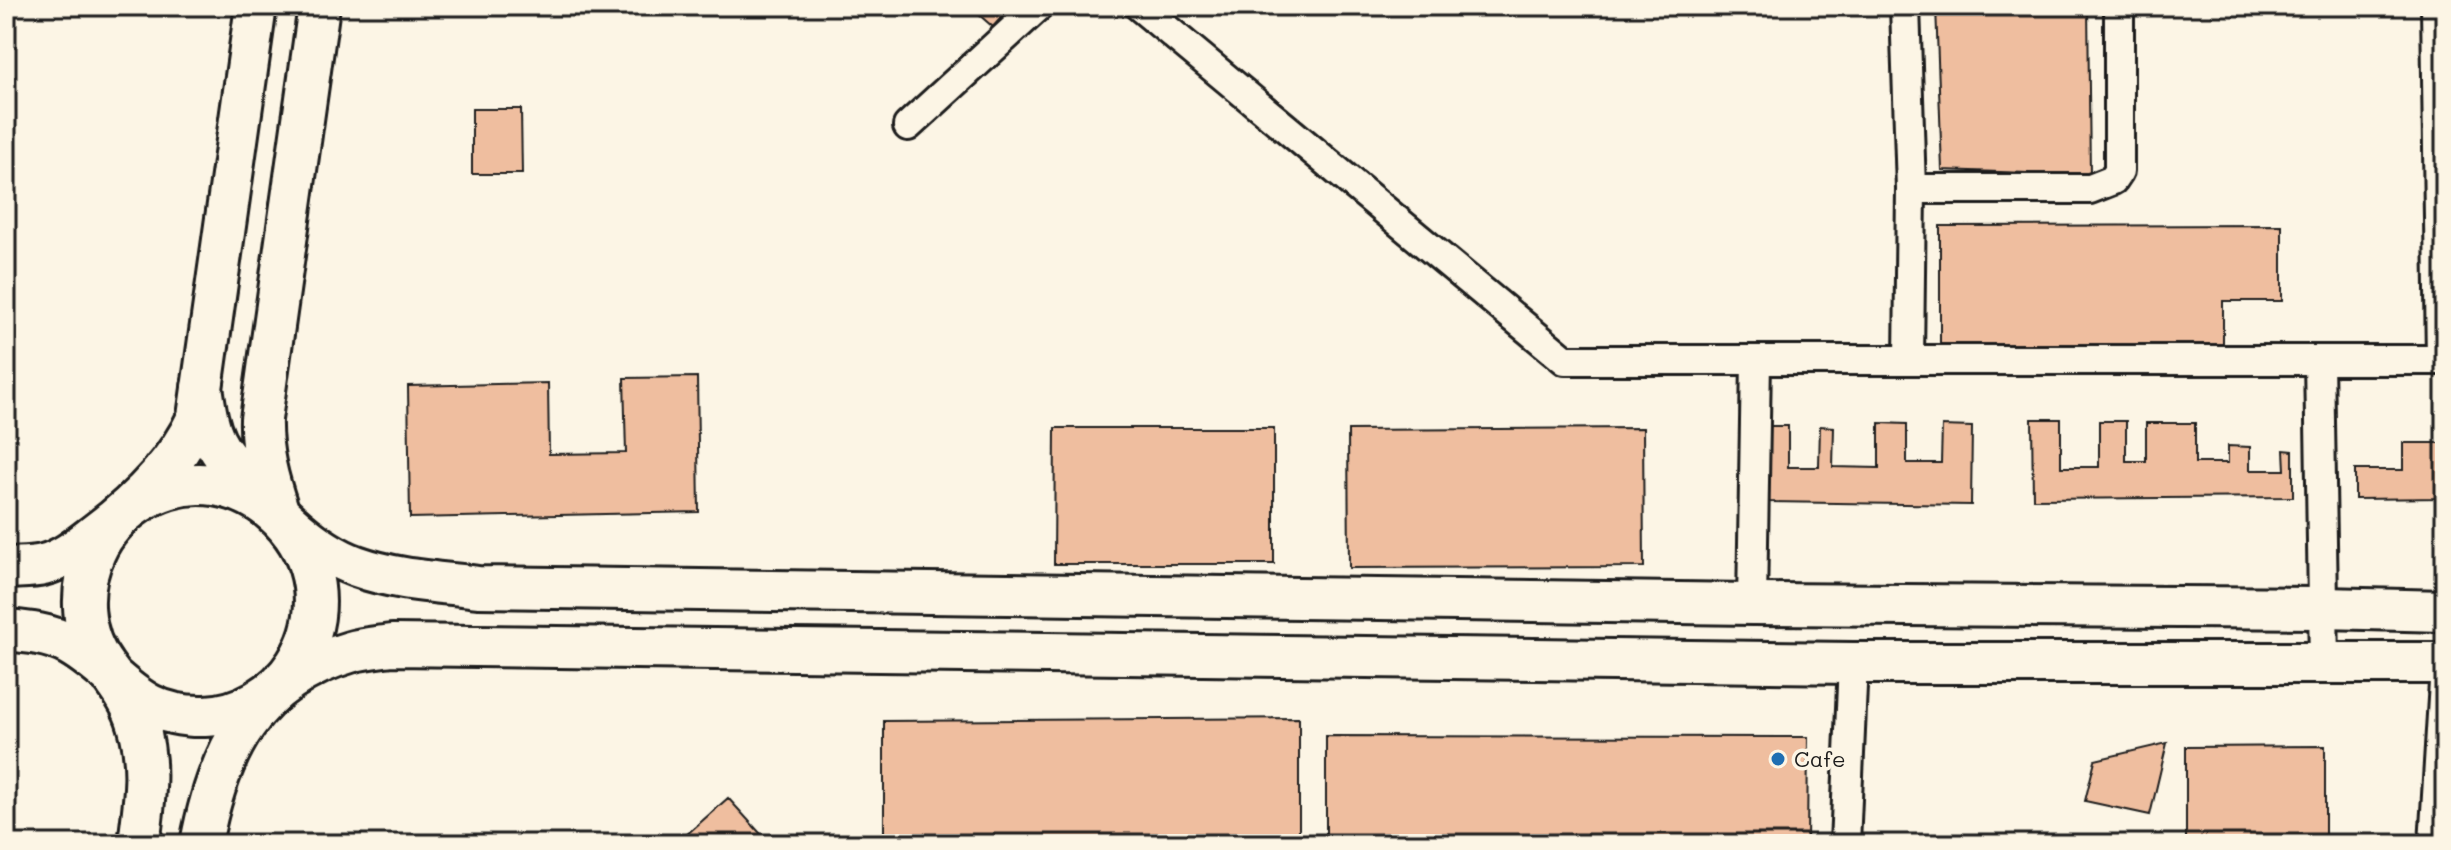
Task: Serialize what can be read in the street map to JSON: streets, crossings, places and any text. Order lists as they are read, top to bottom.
{
  "places": ["Cafe"]
}
